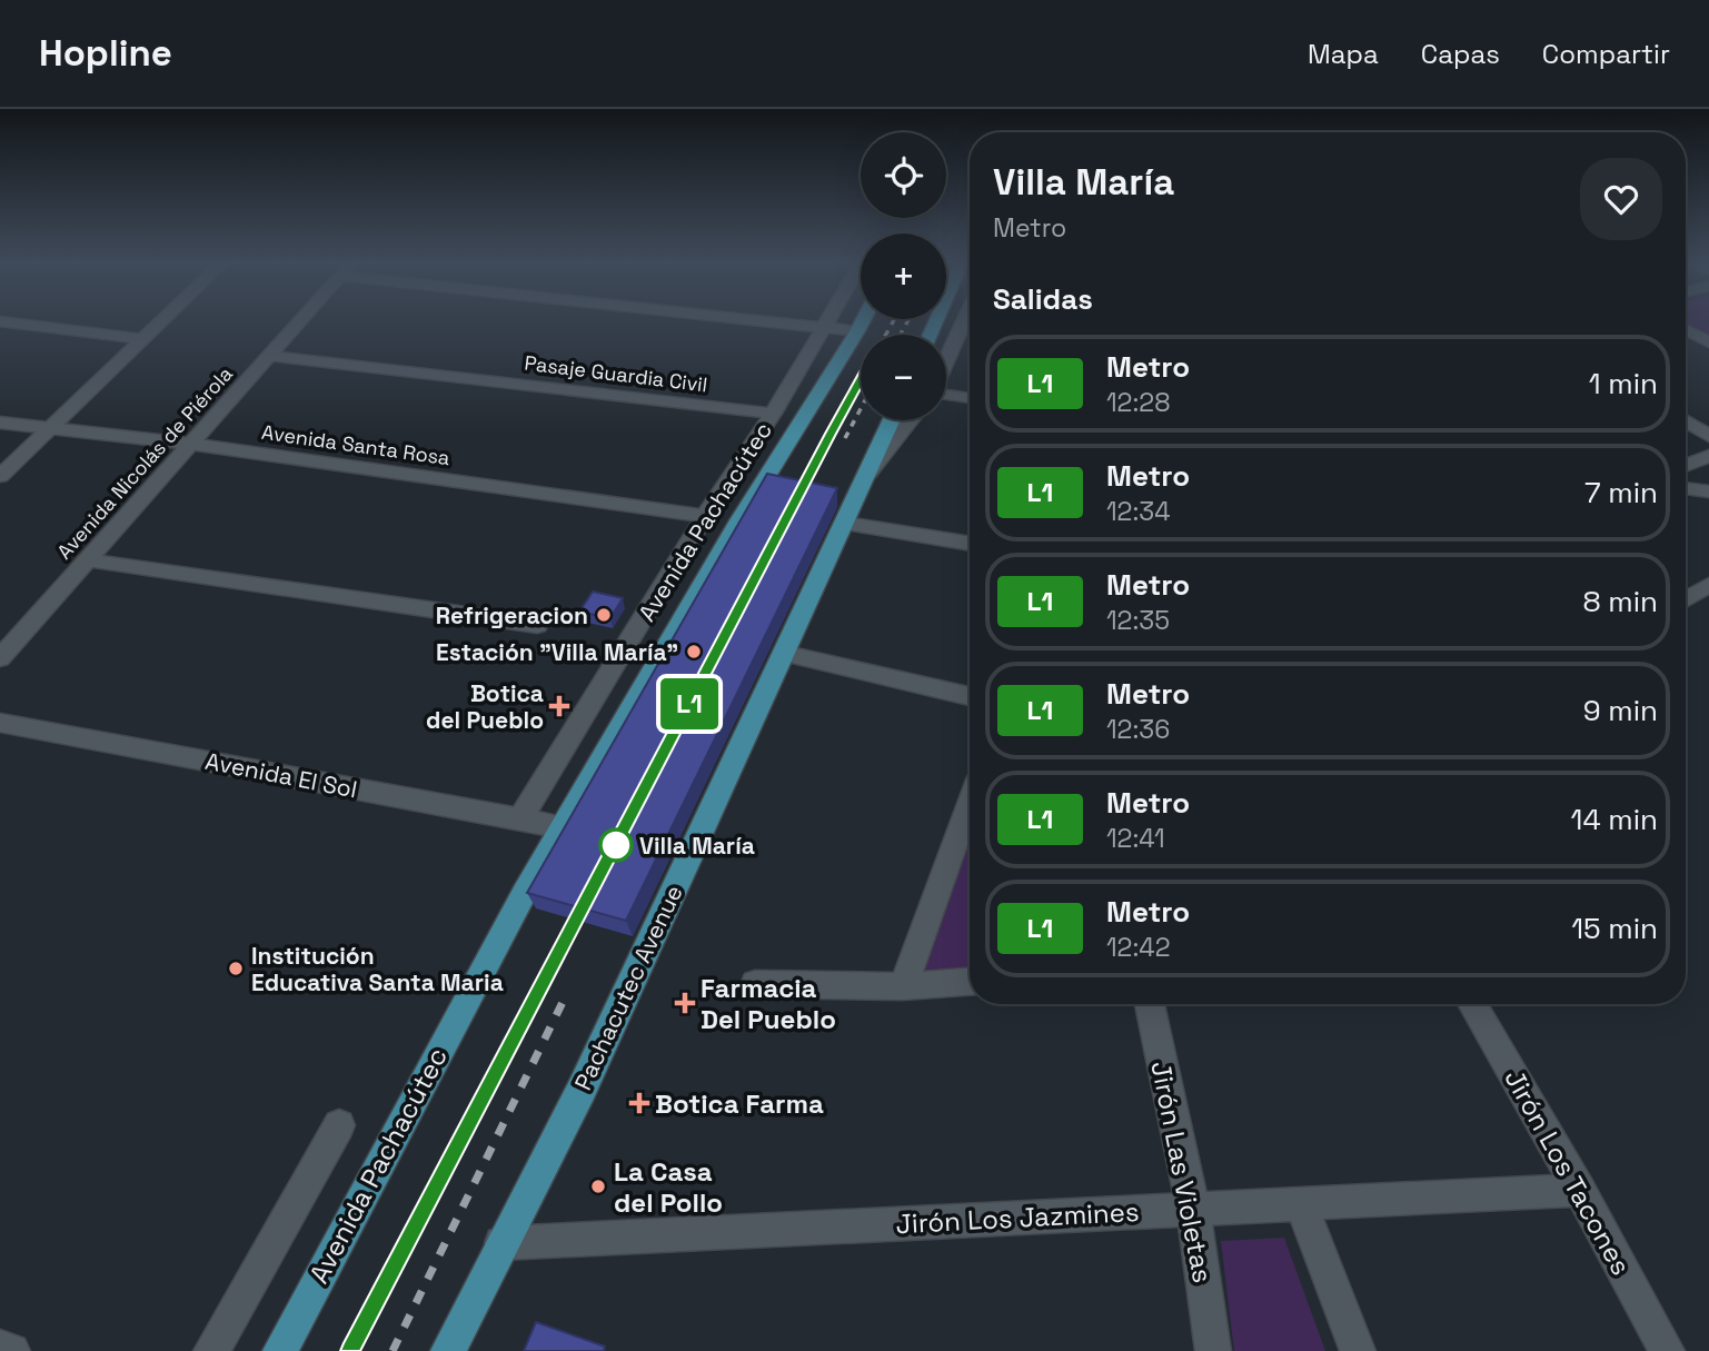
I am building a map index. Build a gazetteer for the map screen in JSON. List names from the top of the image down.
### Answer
{
  "streets": {
    "main road": ["Avenida Pachacútec", "Pachacutec Avenue"],
    "street": [
      "Pasaje Guardia Civil",
      "Avenida Santa Rosa",
      "Avenida Nicolás de Piérola",
      "Avenida El Sol",
      "Jirón Las Violetas",
      "Jirón Los Tacones",
      "Jirón Los Jazmines"
    ]
  },
  "crossings": [
    ["Pasaje Guardia Civil", "Avenida Nicolás de Piérola"],
    ["Pasaje Guardia Civil", "Avenida Pachacútec"],
    ["Avenida Santa Rosa", "Avenida Nicolás de Piérola"],
    ["Avenida Santa Rosa", "Avenida Pachacútec"],
    ["Avenida Pachacútec", "Avenida El Sol"],
    ["Pachacutec Avenue", "Jirón Los Jazmines"],
    ["Jirón Las Violetas", "Jirón Los Jazmines"],
    ["Jirón Los Tacones", "Jirón Los Jazmines"]
  ],
  "places": {
    "other": [
      "Refrigeracion",
      "Estación \"Villa María\"",
      "Villa María",
      "Institución Educativa Santa Maria",
      "La Casa del Pollo"
    ],
    "health": ["Botica del Pueblo", "Farmacia Del Pueblo", "Botica Farma"]
  },
  "lines": ["metro line L1"],
  "page": {
    "header": "Hopline",
    "nav": ["Mapa", "Capas", "Compartir"],
    "on_map": "L1",
    "map_buttons": ["+", "−"],
    "heading": [
      ["Villa María", "Metro"],
      "Salidas"
    ],
    "list": [
      {
        "mark": "L1",
        "name": "Metro",
        "note": "12:28",
        "value": "1 min"
      },
      {
        "mark": "L1",
        "name": "Metro",
        "note": "12:34",
        "value": "7 min"
      },
      {
        "mark": "L1",
        "name": "Metro",
        "note": "12:35",
        "value": "8 min"
      },
      {
        "mark": "L1",
        "name": "Metro",
        "note": "12:36",
        "value": "9 min"
      },
      {
        "mark": "L1",
        "name": "Metro",
        "note": "12:41",
        "value": "14 min"
      },
      {
        "mark": "L1",
        "name": "Metro",
        "note": "12:42",
        "value": "15 min"
      }
    ]
  }
}
